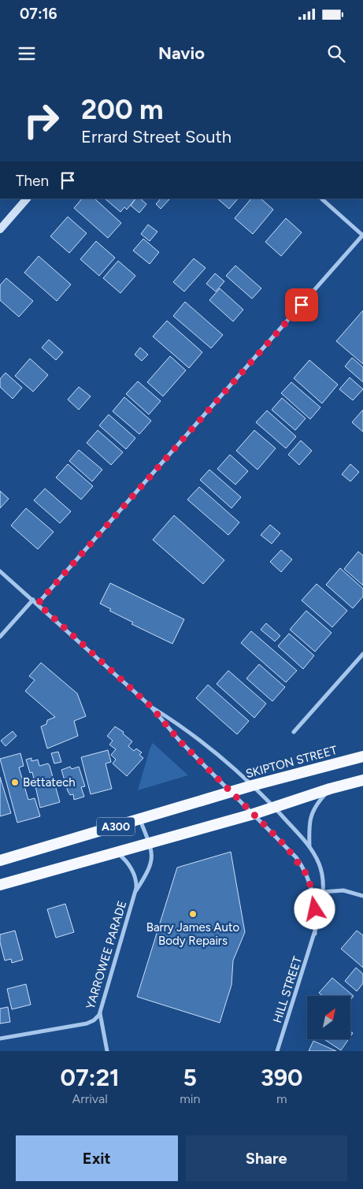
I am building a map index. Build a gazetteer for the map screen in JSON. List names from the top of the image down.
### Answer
{
  "streets": {
    "highway": ["SKIPTON STREET", "A300"],
    "street": ["YARROWEE PARADE", "HILL STREET"]
  },
  "crossings": [
    ["SKIPTON STREET", "YARROWEE PARADE"],
    ["A300", "YARROWEE PARADE"]
  ],
  "places": ["Bettatech", "Barry James Auto Body Repairs"],
  "north": "top right",
  "page": {
    "status": "07:16",
    "header": "Navio",
    "turn": ["200 m", "Errard Street South"],
    "then": "Then",
    "eta": [
      "07:21",
      "Arrival",
      "5",
      "min",
      "390",
      "m"
    ],
    "buttons": ["Exit", "Share"]
  }
}
